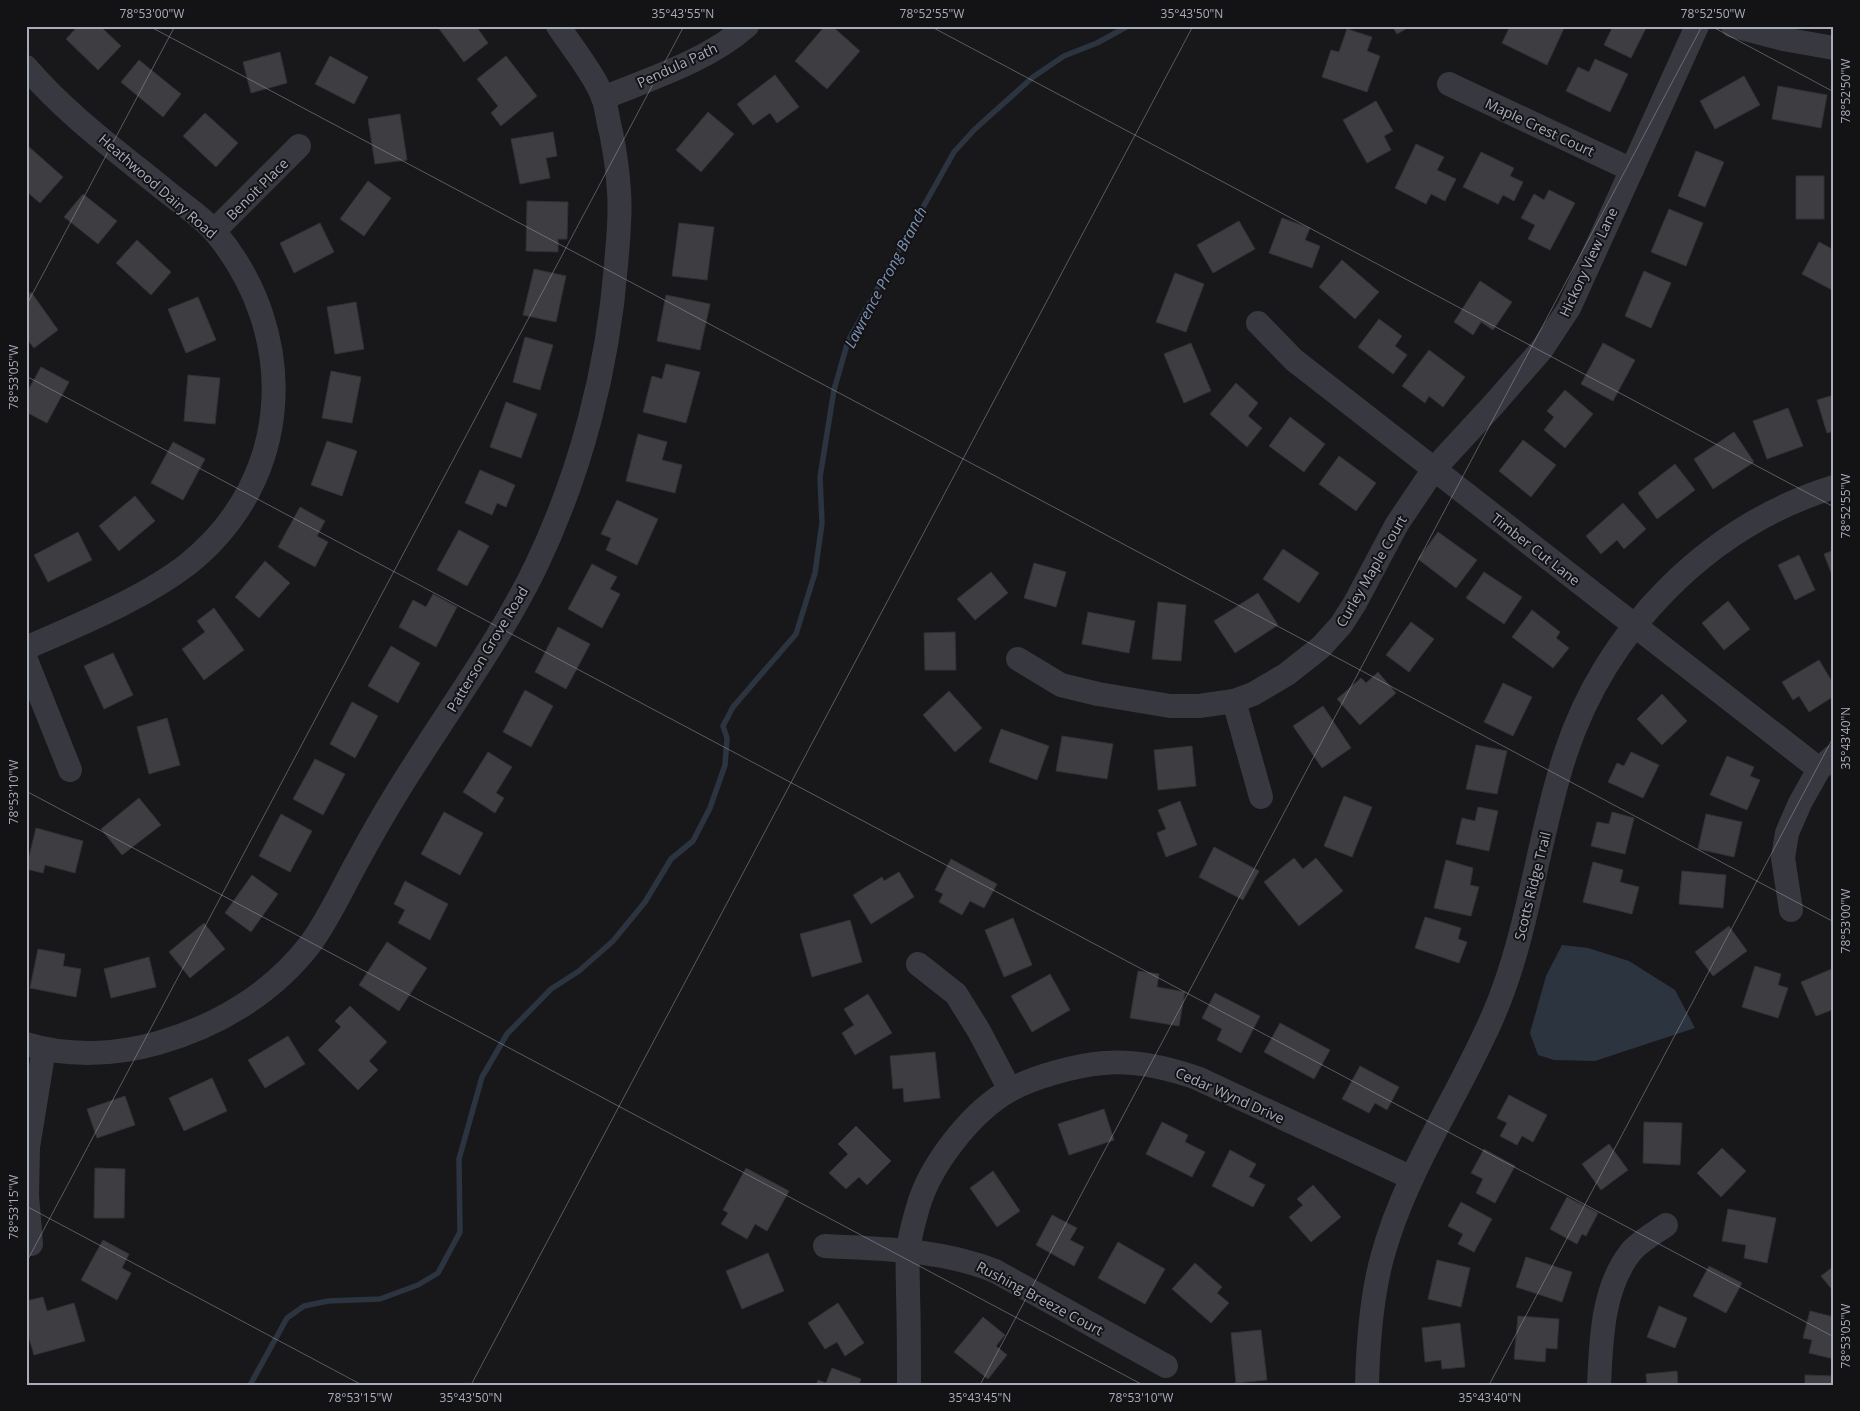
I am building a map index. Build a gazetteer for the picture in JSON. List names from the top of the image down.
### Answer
{
  "streets": {
    "street": [
      "Pendula Path",
      "Maple Crest Court",
      "Heathwood Dairy Road",
      "Benoit Place",
      "Hickory View Lane",
      "Timber Cut Lane",
      "Curley Maple Court",
      "Patterson Grove Road",
      "Scotts Ridge Trail",
      "Cedar Wynd Drive",
      "Rushing Breeze Court"
    ]
  },
  "crossings": [
    ["Pendula Path", "Patterson Grove Road"],
    ["Maple Crest Court", "Hickory View Lane"],
    ["Heathwood Dairy Road", "Benoit Place"],
    ["Hickory View Lane", "Timber Cut Lane"],
    ["Hickory View Lane", "Curley Maple Court"],
    ["Timber Cut Lane", "Curley Maple Court"],
    ["Timber Cut Lane", "Scotts Ridge Trail"],
    ["Scotts Ridge Trail", "Cedar Wynd Drive"],
    ["Cedar Wynd Drive", "Rushing Breeze Court"]
  ],
  "water": ["Lawrence Prong Branch"],
  "coordinates": [
    "78°53'00\"W",
    "35°43'55\"N",
    "78°52'55\"W",
    "35°43'50\"N",
    "78°52'50\"W",
    "78°53'05\"W",
    "35°43'40\"N",
    "78°53'10\"W",
    "78°53'15\"W",
    "35°43'45\"N"
  ]
}
